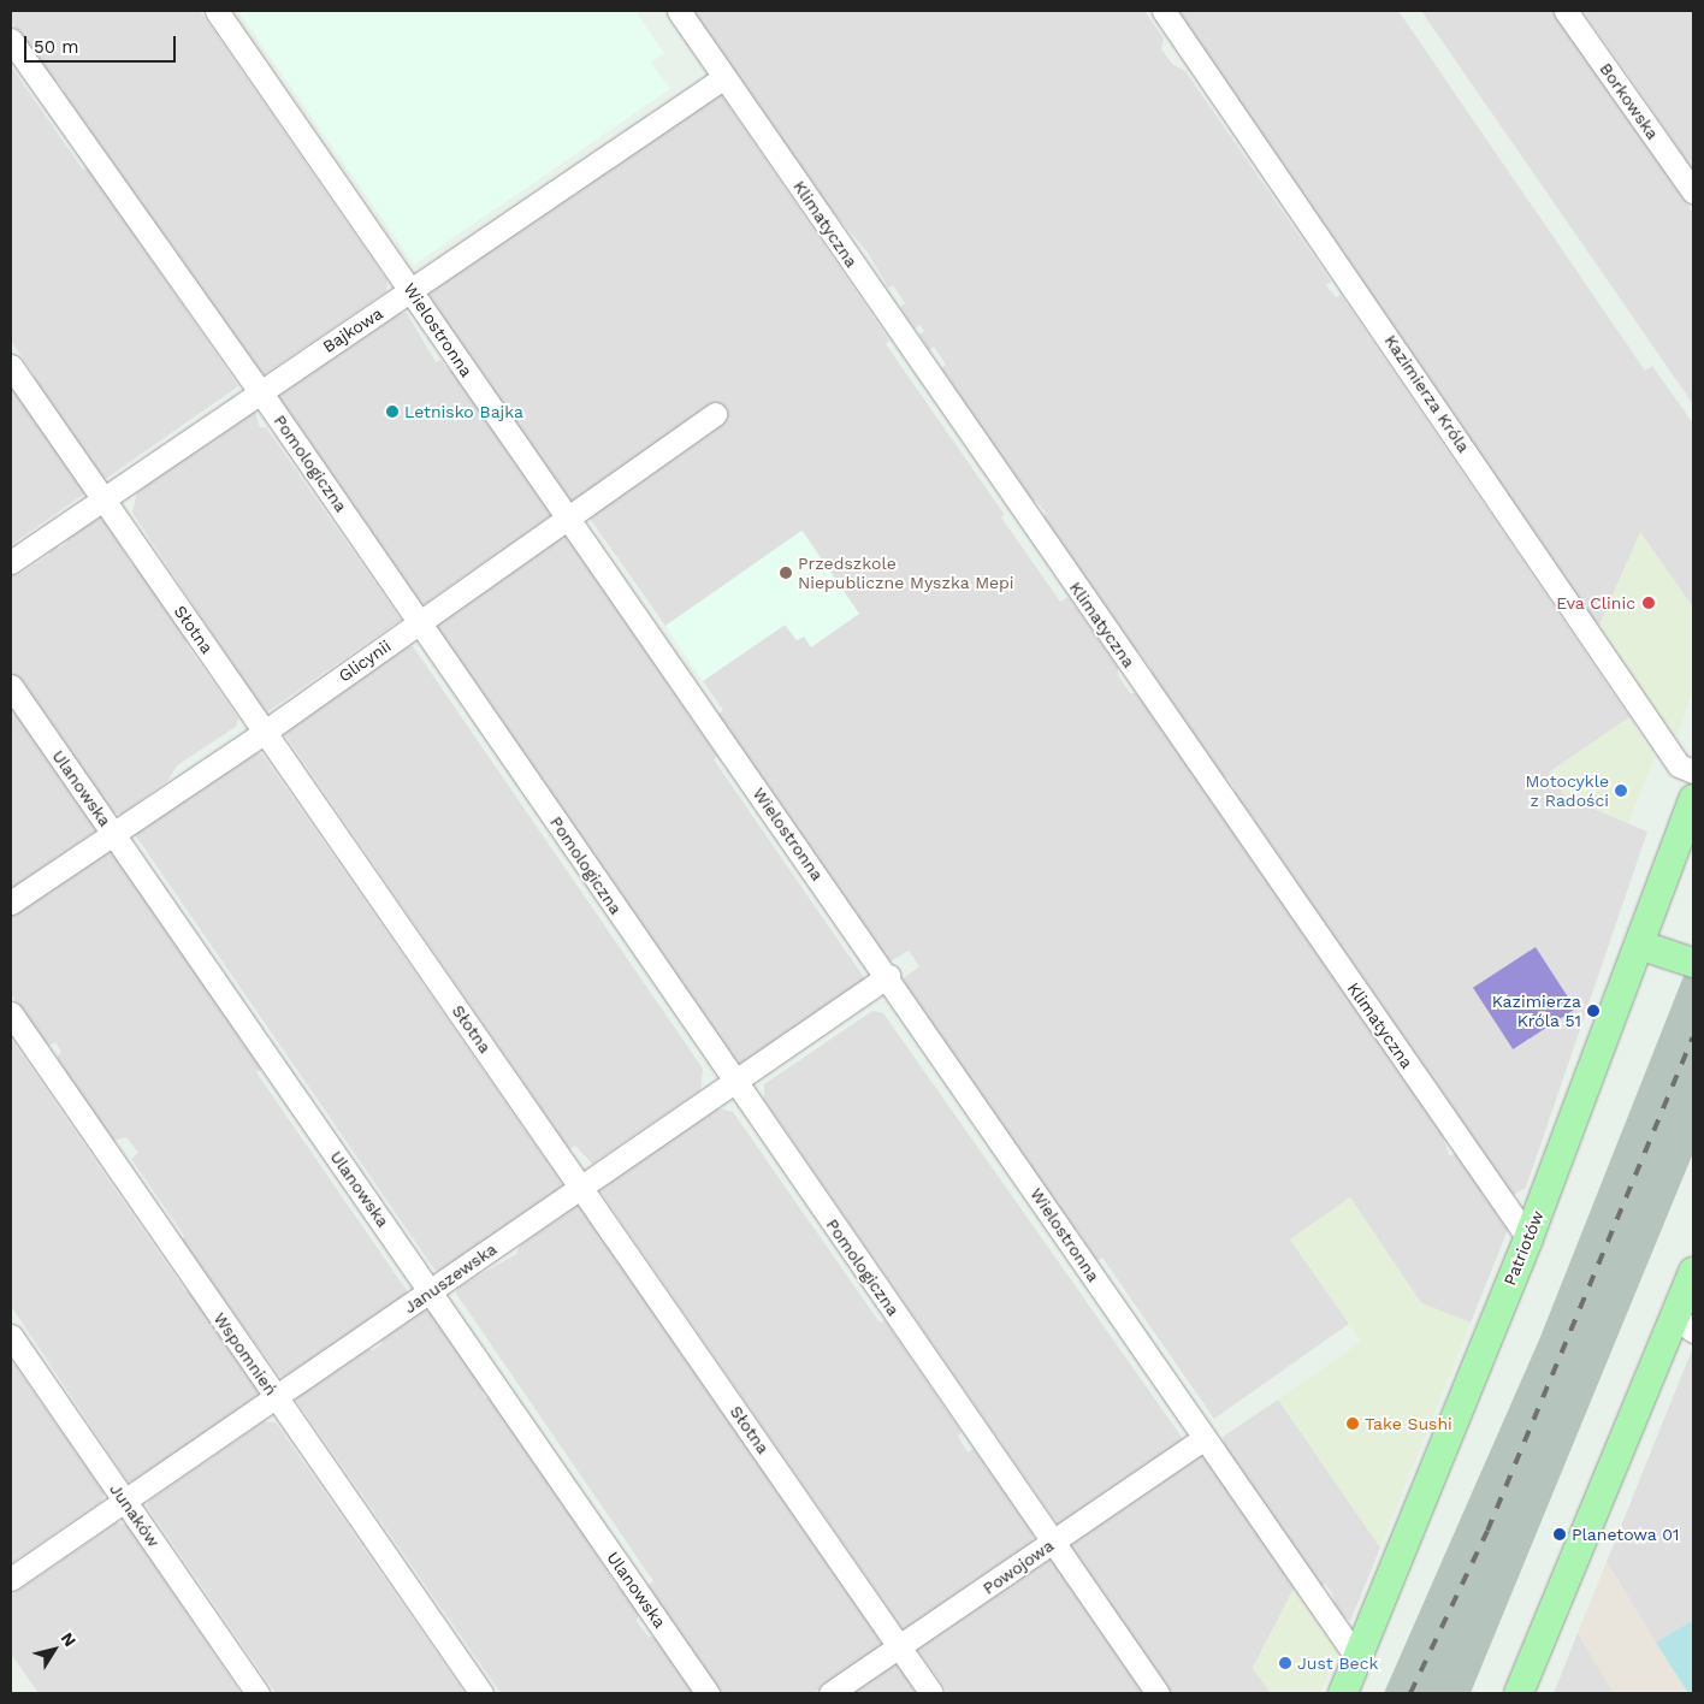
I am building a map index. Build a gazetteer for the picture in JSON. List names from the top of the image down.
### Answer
{
  "streets": {
    "main road": ["Patriotów"],
    "street": [
      "Borkowska",
      "Klimatyczna",
      "Bajkowa",
      "Wielostronna",
      "Kazimierza Króla",
      "Pomologiczna",
      "Słotna",
      "Glicynii",
      "Ulanowska",
      "Januszewska",
      "Wspomnień",
      "Junaków",
      "Powojowa"
    ]
  },
  "crossings": [
    ["Klimatyczna", "Bajkowa"],
    ["Klimatyczna", "Patriotów"],
    ["Bajkowa", "Wielostronna"],
    ["Bajkowa", "Pomologiczna"],
    ["Bajkowa", "Słotna"],
    ["Wielostronna", "Glicynii"],
    ["Wielostronna", "Patriotów"],
    ["Wielostronna", "Januszewska"],
    ["Wielostronna", "Powojowa"],
    ["Pomologiczna", "Glicynii"],
    ["Pomologiczna", "Januszewska"],
    ["Pomologiczna", "Powojowa"],
    ["Słotna", "Glicynii"],
    ["Słotna", "Januszewska"],
    ["Słotna", "Powojowa"],
    ["Glicynii", "Ulanowska"],
    ["Ulanowska", "Januszewska"],
    ["Januszewska", "Wspomnień"],
    ["Januszewska", "Junaków"]
  ],
  "places": [
    "Letnisko Bajka",
    "Przedszkole Niepubliczne Myszka Mepi",
    "Eva Clinic",
    "Motocykle z Radości",
    "Kazimierza Króla 51",
    "Take Sushi",
    "Planetowa 01",
    "Just Beck"
  ],
  "scale_bar": "50 m",
  "north": "top right"
}
